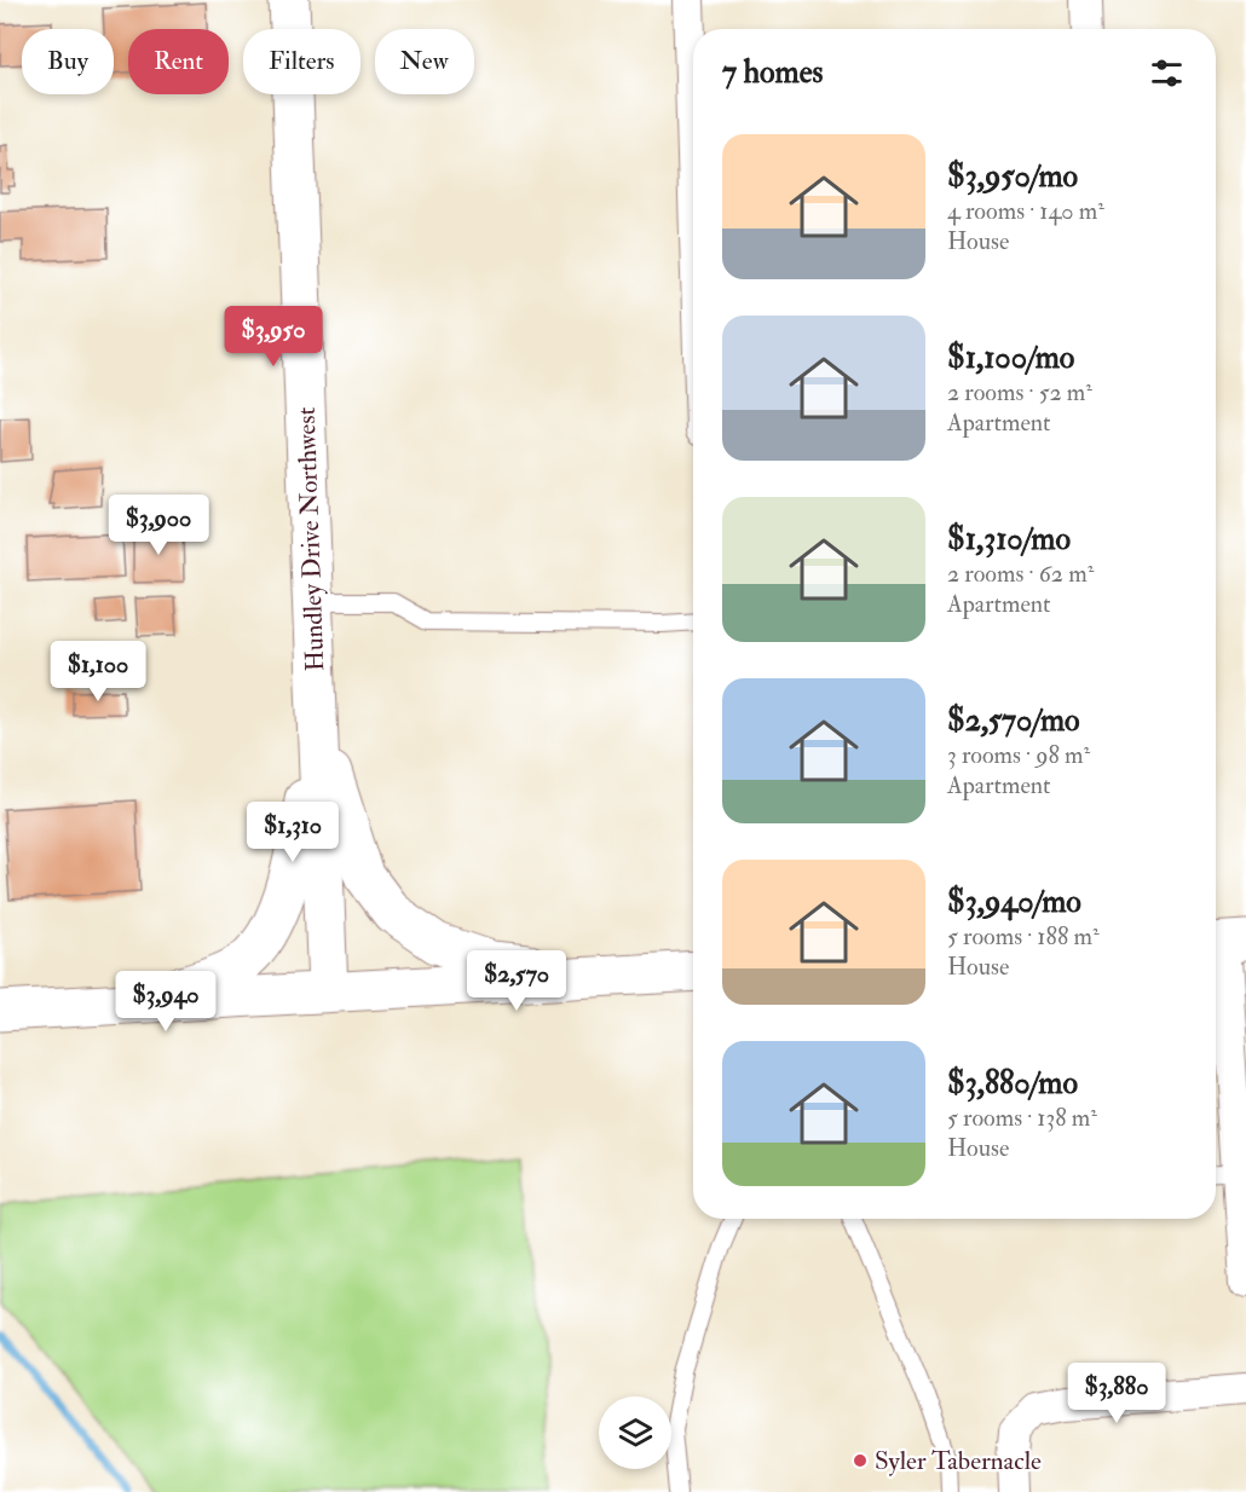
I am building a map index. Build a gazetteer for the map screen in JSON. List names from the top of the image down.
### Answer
{
  "streets": {
    "street": ["Hundley Drive Northwest"]
  },
  "places": ["Syler Tabernacle"],
  "page": {
    "chip": [
      "Buy",
      "Rent",
      "Filters",
      "New"
    ],
    "heading": "7 homes",
    "list": [
      {
        "name": "$3,950/mo",
        "note": "4 rooms · 140 m² · House"
      },
      {
        "name": "$1,100/mo",
        "note": "2 rooms · 52 m² · Apartment"
      },
      {
        "name": "$1,310/mo",
        "note": "2 rooms · 62 m² · Apartment"
      },
      {
        "name": "$2,570/mo",
        "note": "3 rooms · 98 m² · Apartment"
      },
      {
        "name": "$3,940/mo",
        "note": "5 rooms · 188 m² · House"
      },
      {
        "name": "$3,880/mo",
        "note": "5 rooms · 138 m² · House"
      }
    ],
    "price": [
      "$3,950",
      "$3,900",
      "$1,100",
      "$1,310",
      "$2,570",
      "$3,940",
      "$3,880"
    ]
  }
}
